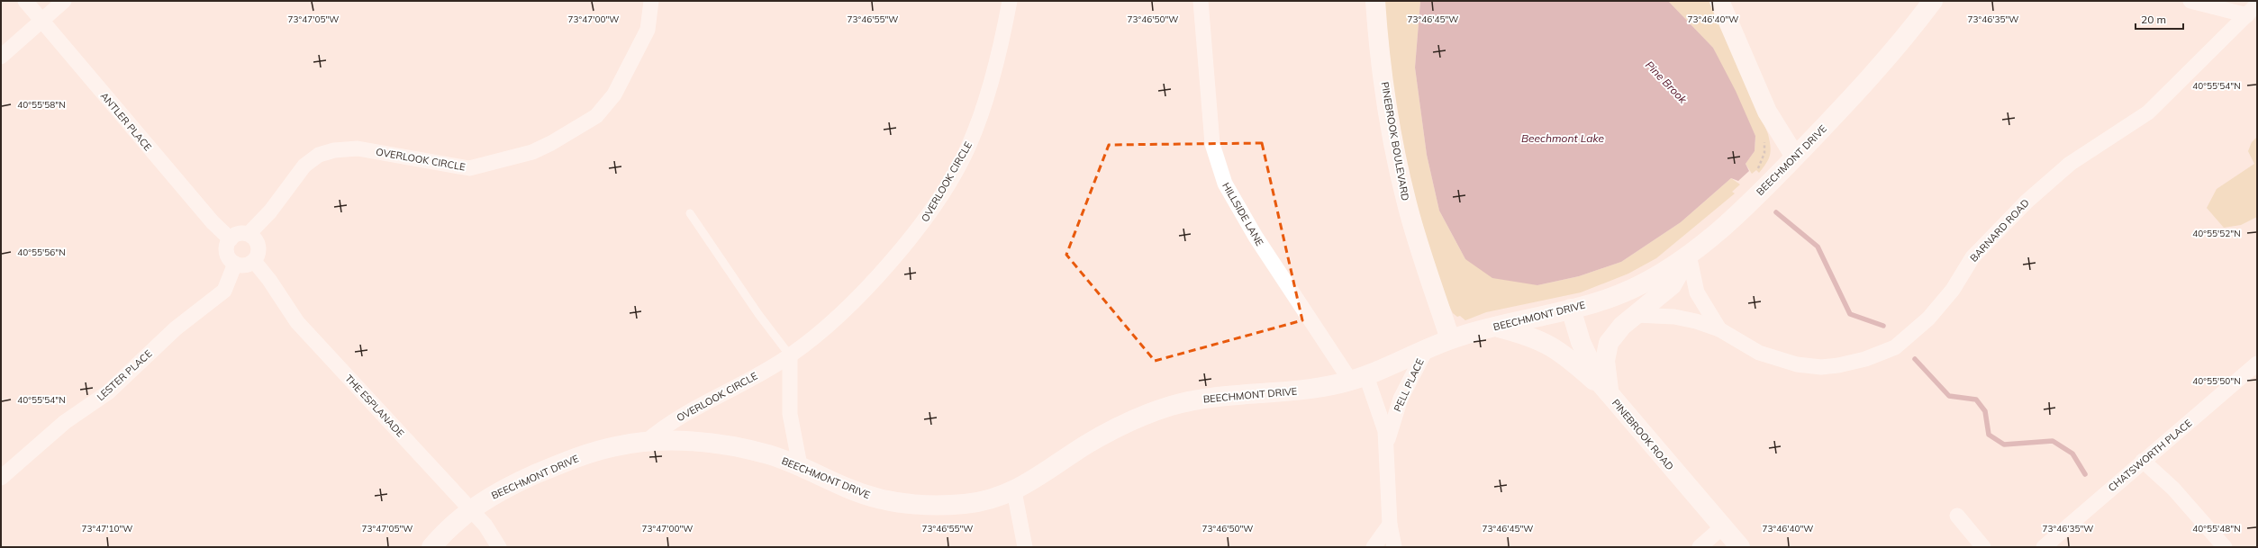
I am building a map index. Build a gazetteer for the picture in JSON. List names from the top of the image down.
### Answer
{
  "streets": {
    "street": [
      "ANTLER PLACE",
      "PINEBROOK BOULEVARD",
      "OVERLOOK CIRCLE",
      "BEECHMONT DRIVE",
      "HILLSIDE LANE",
      "BARNARD ROAD",
      "LESTER PLACE",
      "PELL PLACE",
      "THE ESPLANADE",
      "PINEBROOK ROAD",
      "CHATSWORTH PLACE"
    ]
  },
  "crossings": [
    ["ANTLER PLACE", "OVERLOOK CIRCLE"],
    ["ANTLER PLACE", "LESTER PLACE"],
    ["ANTLER PLACE", "THE ESPLANADE"],
    ["PINEBROOK BOULEVARD", "BEECHMONT DRIVE"],
    ["OVERLOOK CIRCLE", "BEECHMONT DRIVE"],
    ["OVERLOOK CIRCLE", "LESTER PLACE"],
    ["OVERLOOK CIRCLE", "THE ESPLANADE"],
    ["BEECHMONT DRIVE", "HILLSIDE LANE"],
    ["BEECHMONT DRIVE", "BARNARD ROAD"],
    ["BEECHMONT DRIVE", "PELL PLACE"],
    ["BEECHMONT DRIVE", "THE ESPLANADE"],
    ["BEECHMONT DRIVE", "PINEBROOK ROAD"],
    ["HILLSIDE LANE", "PELL PLACE"],
    ["LESTER PLACE", "THE ESPLANADE"]
  ],
  "water": ["Pine Brook", "Beechmont Lake"],
  "scale_bar": "20 m",
  "coordinates": [
    "73°47'05\"W",
    "73°47'00\"W",
    "73°46'55\"W",
    "73°46'50\"W",
    "73°46'45\"W",
    "73°46'40\"W",
    "73°46'35\"W",
    "40°55'54\"N",
    "40°55'58\"N",
    "40°55'52\"N",
    "40°55'56\"N",
    "40°55'50\"N",
    "73°47'10\"W",
    "40°55'48\"N"
  ]
}
